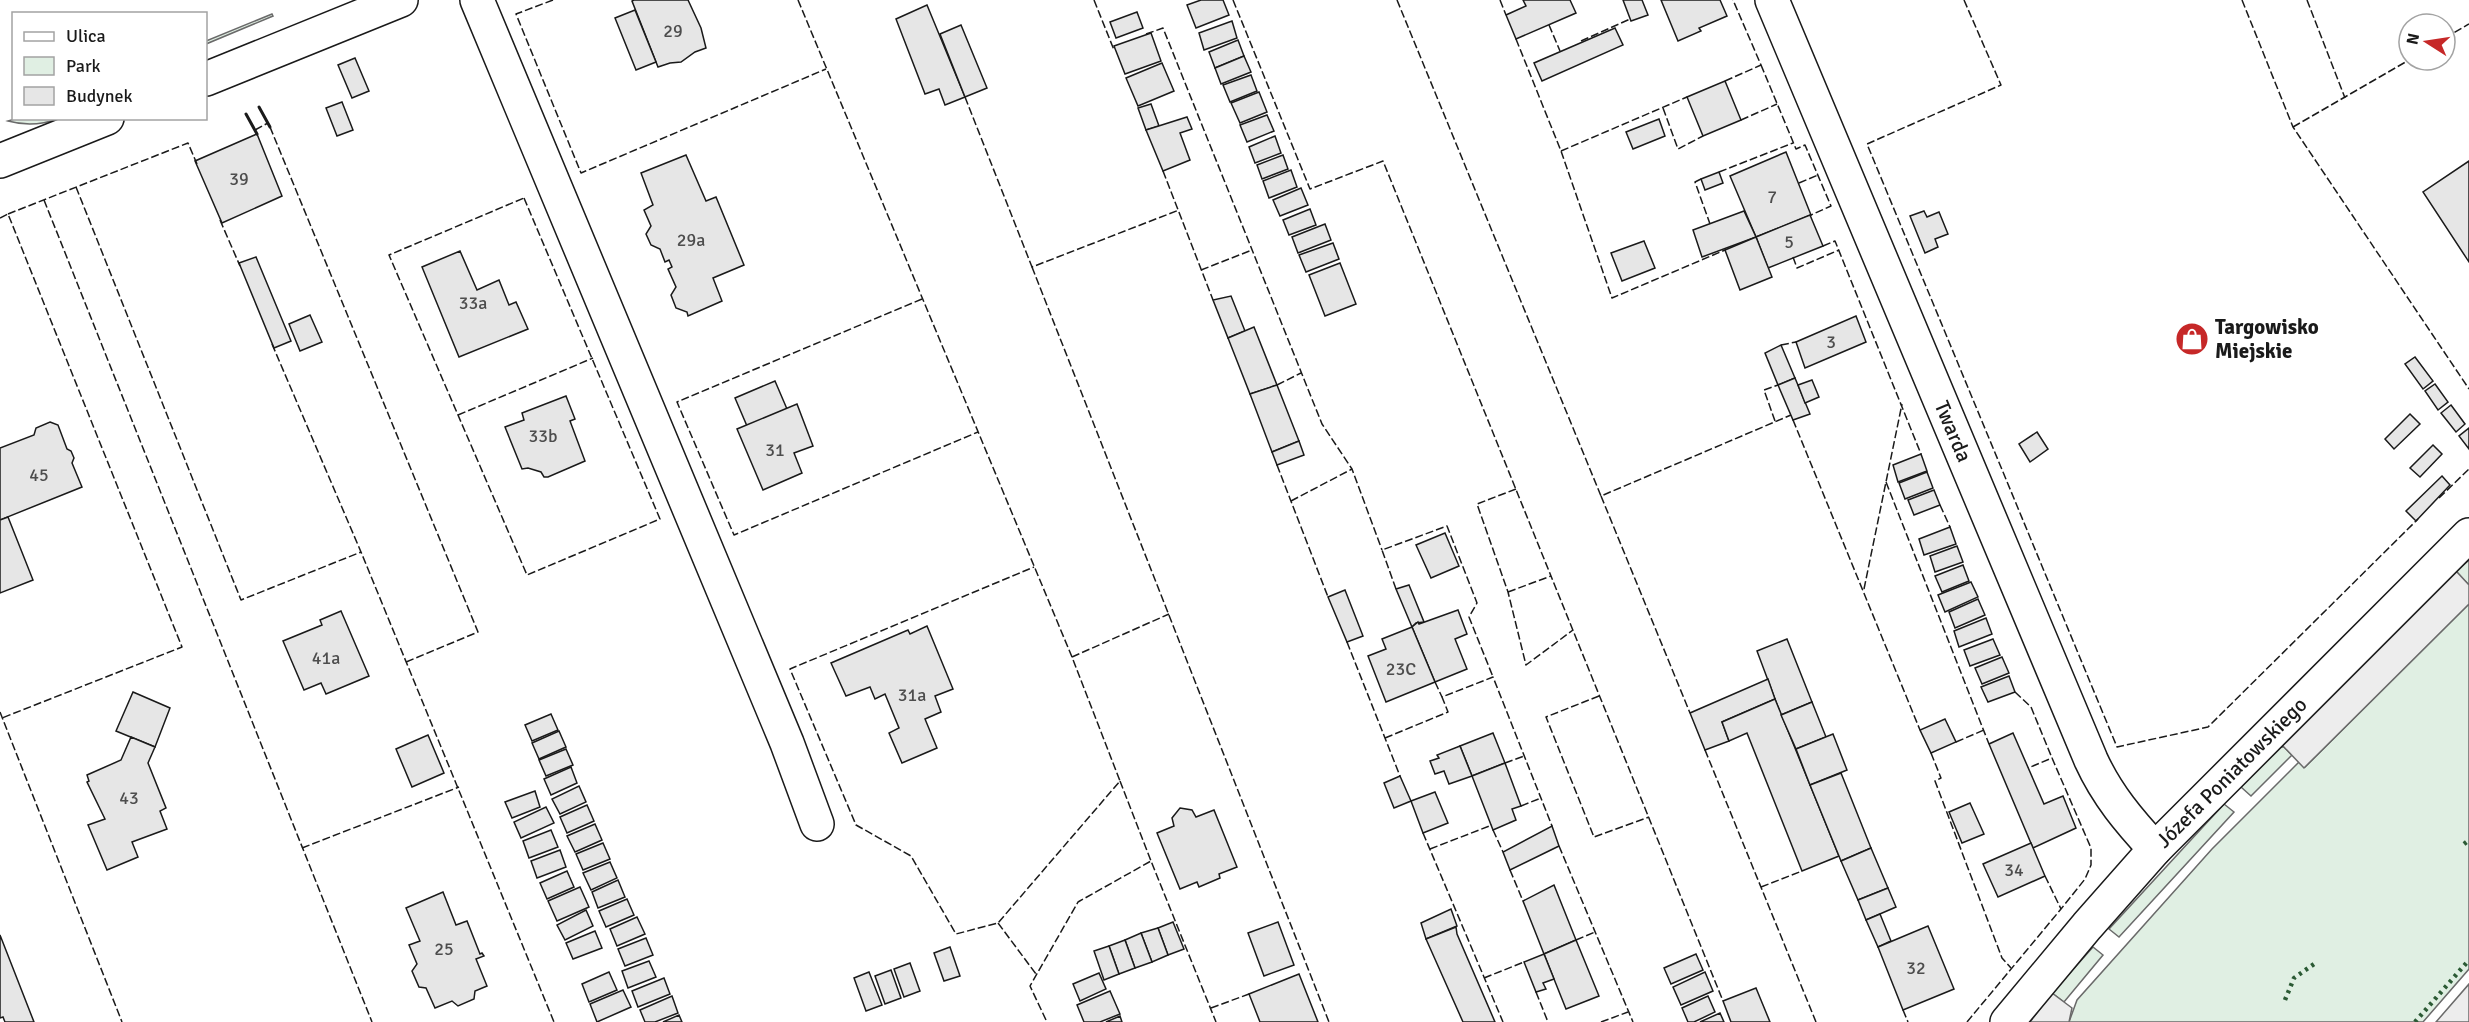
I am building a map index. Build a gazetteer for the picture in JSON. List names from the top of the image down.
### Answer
{
  "streets": {
    "street": ["Twarda", "Józefa Poniatowskiego"]
  },
  "crossings": [
    ["Twarda", "Józefa Poniatowskiego"]
  ],
  "places": {
    "shop": ["Targowisko Miejskie"]
  },
  "house_numbers": [
    "29",
    "39",
    "7",
    "29a",
    "5",
    "33a",
    "3",
    "33b",
    "31",
    "45",
    "41a",
    "23C",
    "31a",
    "43",
    "34",
    "25",
    "32"
  ],
  "legend": ["Ulica", "Park", "Budynek"],
  "north": "left"
}
